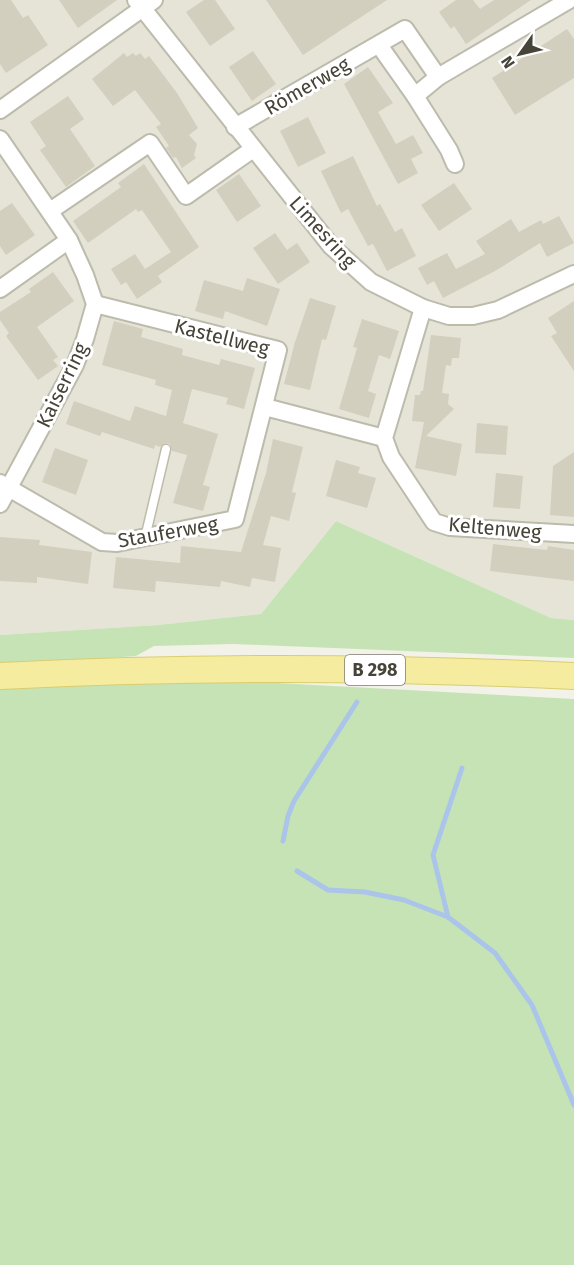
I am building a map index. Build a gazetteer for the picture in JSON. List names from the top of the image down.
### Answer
{
  "streets": {
    "main road": ["B 298"],
    "street": [
      "Römerweg",
      "Limesring",
      "Kastellweg",
      "Kaiserring",
      "Keltenweg",
      "Stauferweg"
    ]
  },
  "crossings": [
    ["Römerweg", "Limesring"],
    ["Kastellweg", "Kaiserring"],
    ["Kastellweg", "Stauferweg"],
    ["Kaiserring", "Stauferweg"]
  ],
  "north": "bottom left"
}
